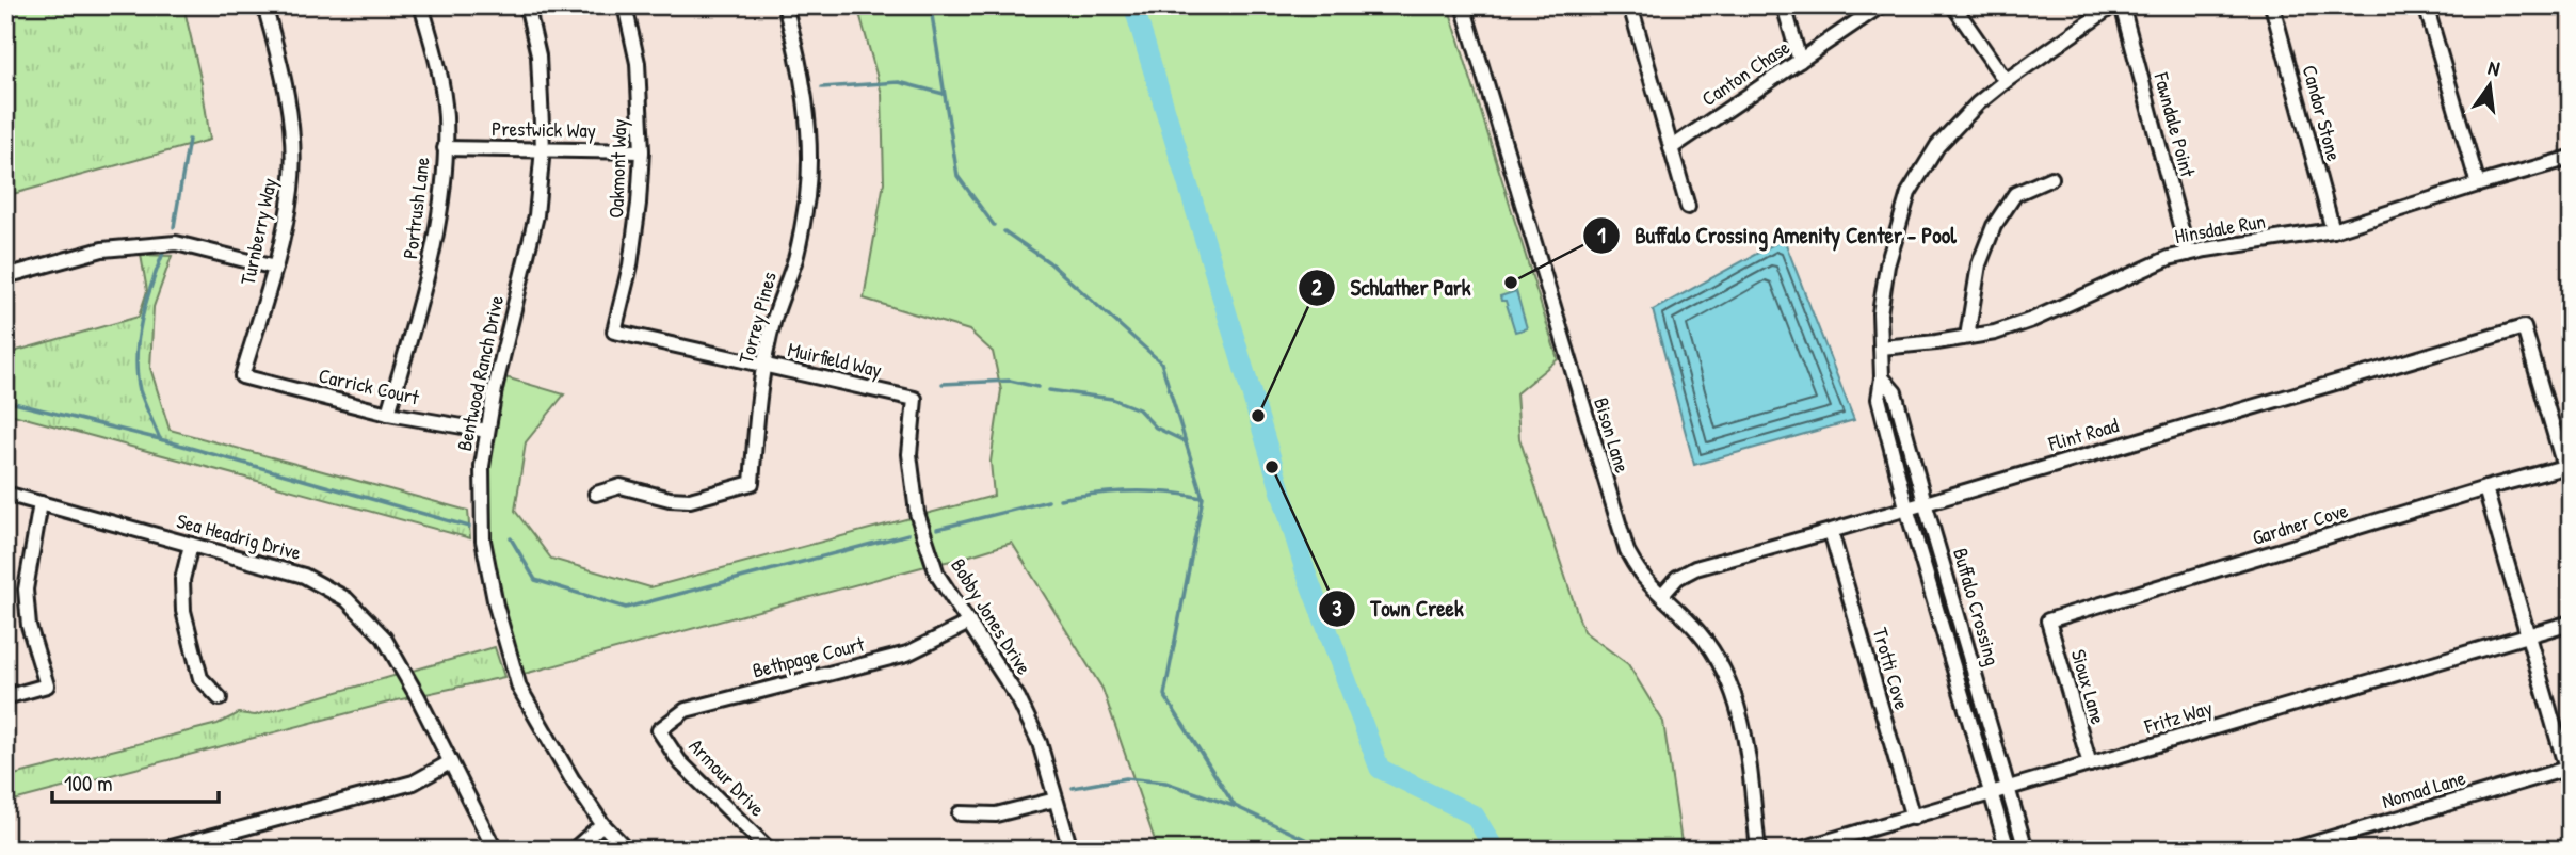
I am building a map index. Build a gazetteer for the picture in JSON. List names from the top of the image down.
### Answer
{
  "streets": {
    "street": [
      "Canton Chase",
      "Candor Stone",
      "Fawndale Point",
      "Prestwick Way",
      "Oakmont Way",
      "Portrush Lane",
      "Hinsdale Run",
      "Turnberry Way",
      "Torrey Pines",
      "Muirfield Way",
      "Bentwood Ranch Drive",
      "Carrick Court",
      "Flint Road",
      "Bison Lane",
      "Gardner Cove",
      "Sea Headrig Drive",
      "Buffalo Crossing",
      "Bobby Jones Drive",
      "Bethpage Court",
      "Trotti Cove",
      "Sioux Lane",
      "Fritz Way",
      "Armour Drive",
      "Nomad Lane"
    ]
  },
  "crossings": [
    ["Candor Stone", "Hinsdale Run"],
    ["Fawndale Point", "Hinsdale Run"],
    ["Prestwick Way", "Oakmont Way"],
    ["Prestwick Way", "Portrush Lane"],
    ["Prestwick Way", "Bentwood Ranch Drive"],
    ["Oakmont Way", "Muirfield Way"],
    ["Portrush Lane", "Carrick Court"],
    ["Hinsdale Run", "Buffalo Crossing"],
    ["Turnberry Way", "Carrick Court"],
    ["Torrey Pines", "Muirfield Way"],
    ["Muirfield Way", "Bobby Jones Drive"],
    ["Bentwood Ranch Drive", "Carrick Court"],
    ["Flint Road", "Bison Lane"],
    ["Flint Road", "Gardner Cove"],
    ["Flint Road", "Buffalo Crossing"],
    ["Flint Road", "Trotti Cove"],
    ["Gardner Cove", "Sioux Lane"],
    ["Buffalo Crossing", "Fritz Way"],
    ["Bobby Jones Drive", "Bethpage Court"],
    ["Bethpage Court", "Armour Drive"],
    ["Trotti Cove", "Fritz Way"],
    ["Sioux Lane", "Fritz Way"],
    ["Fritz Way", "Nomad Lane"]
  ],
  "places": ["Buffalo Crossing Amenity Center - Pool", "Schlather Park", "Town Creek"],
  "scale_bar": "100 m",
  "north": "top"
}
